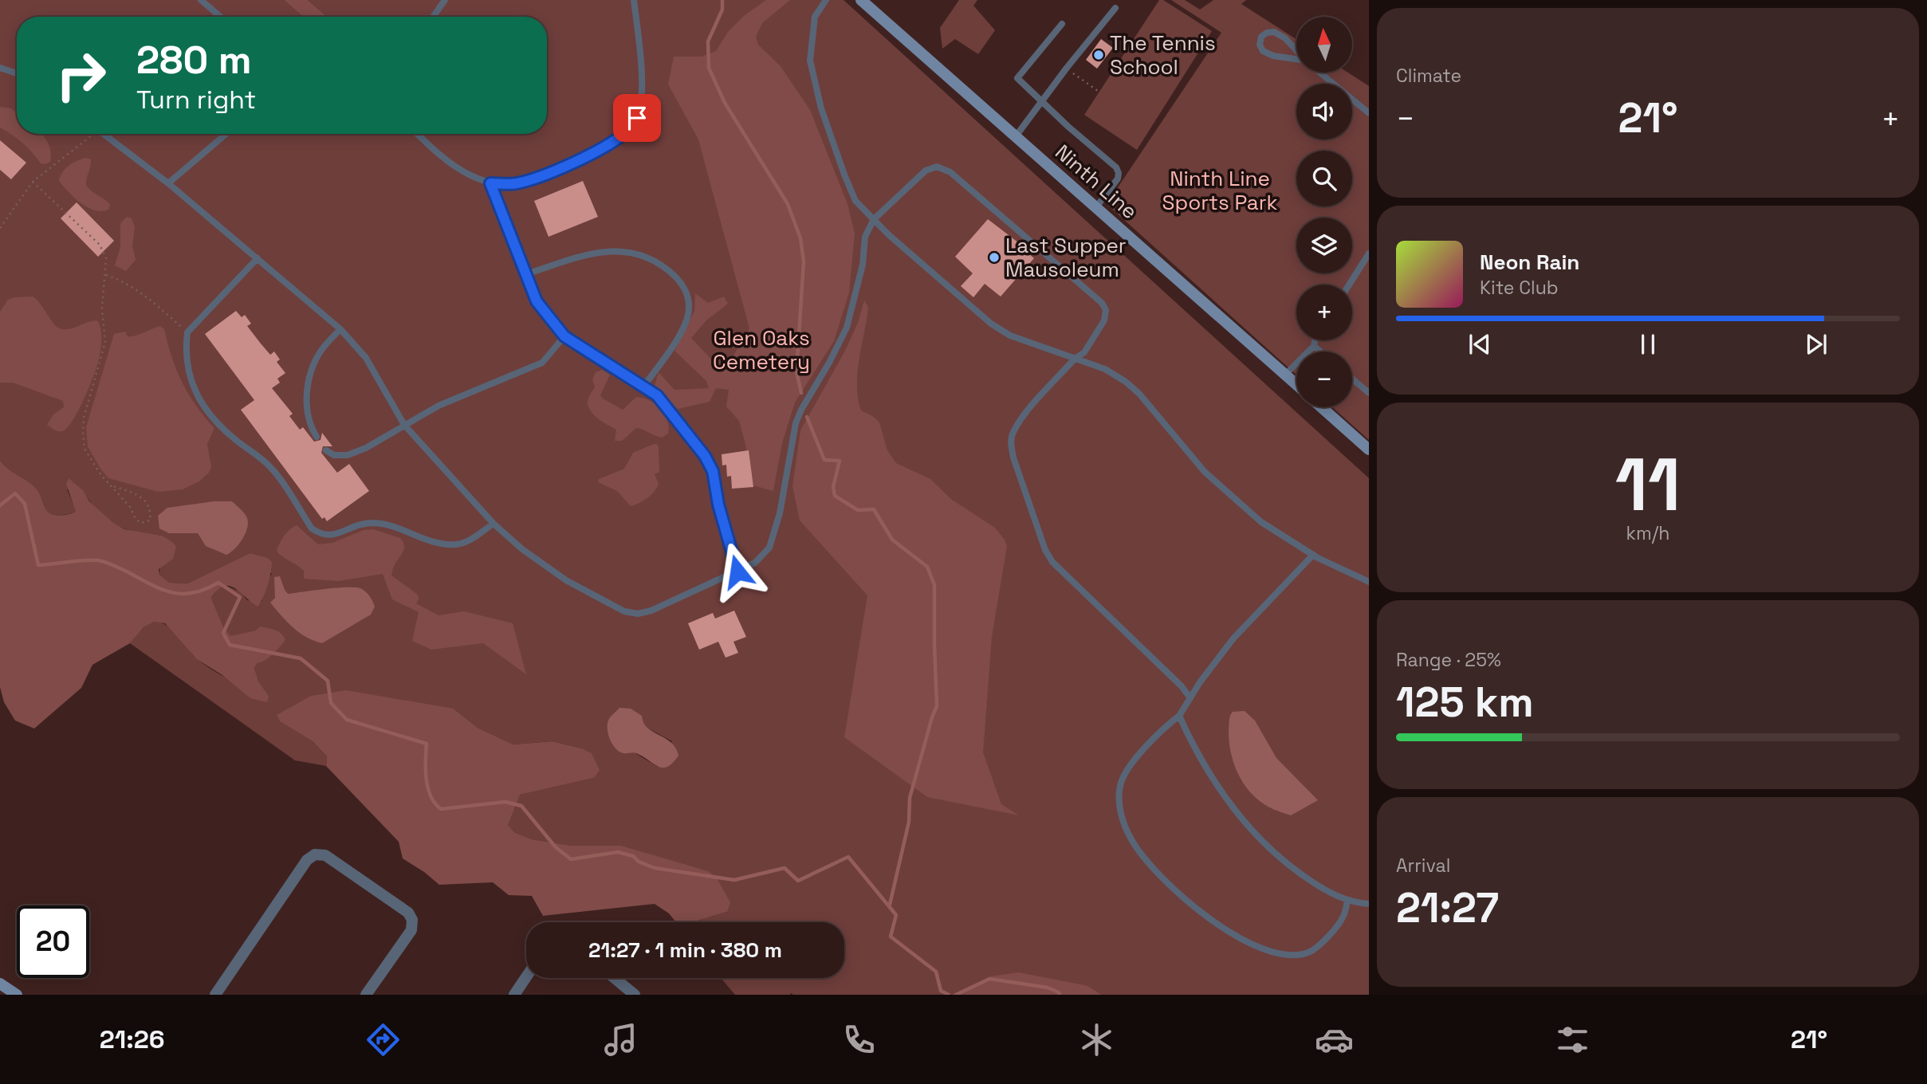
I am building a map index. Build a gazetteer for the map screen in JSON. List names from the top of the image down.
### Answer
{
  "streets": {
    "main road": ["Ninth Line"]
  },
  "parks": ["Ninth Line Sports Park", "Glen Oaks Cemetery"],
  "places": ["The Tennis School", "Last Supper Mausoleum"],
  "north": "top",
  "page": {
    "tile": [
      "Climate",
      ["11", "km/h"],
      ["Range · 25%", "125 km"],
      ["Arrival", "21:27"]
    ],
    "map_buttons": ["+", "−"],
    "turn": ["280 m", "Turn right"],
    "heat": ["−", "21°", "+"],
    "song": ["Neon Rain", "Kite Club"],
    "limit": "20",
    "trip": "21:27 · 1 min · 380 m",
    "tabs": ["21:26", "21°"]
  }
}
